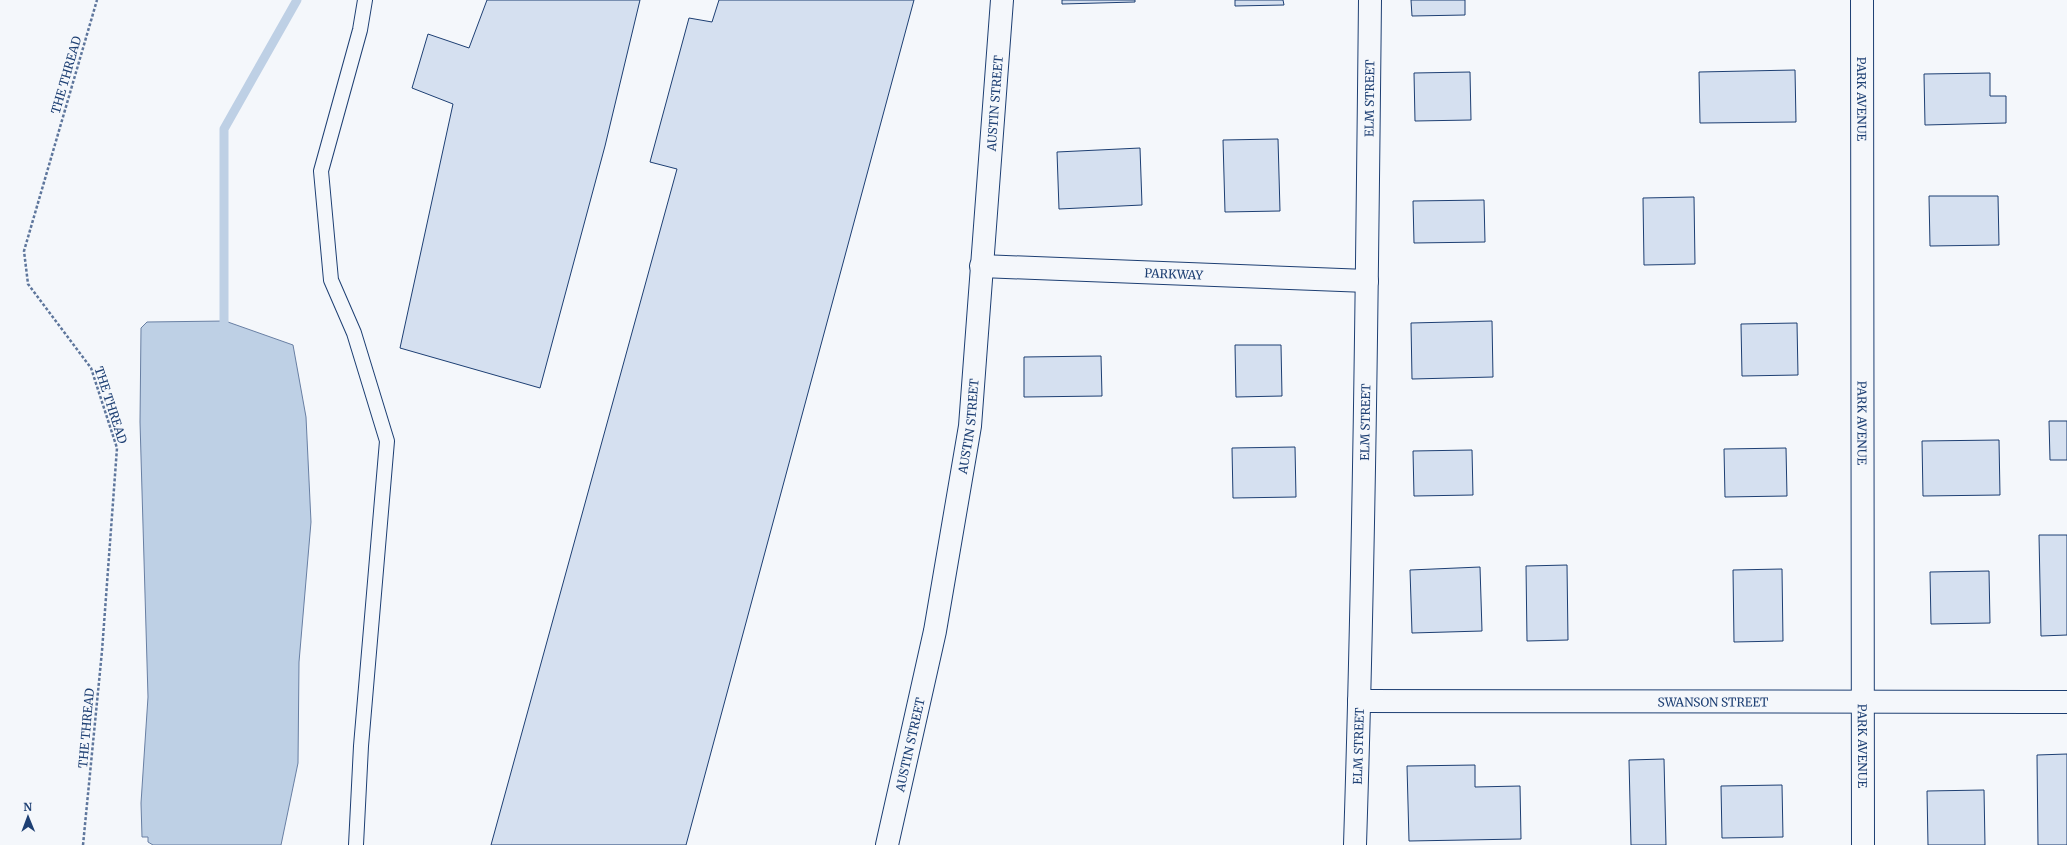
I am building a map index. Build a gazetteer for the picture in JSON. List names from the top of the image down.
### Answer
{
  "streets": {
    "street": [
      "ELM STREET",
      "PARK AVENUE",
      "AUSTIN STREET",
      "PARKWAY",
      "SWANSON STREET"
    ],
    "path": ["THE THREAD"]
  },
  "crossings": [
    ["ELM STREET", "PARKWAY"],
    ["ELM STREET", "SWANSON STREET"],
    ["PARK AVENUE", "SWANSON STREET"],
    ["AUSTIN STREET", "PARKWAY"]
  ],
  "north": "top"
}
